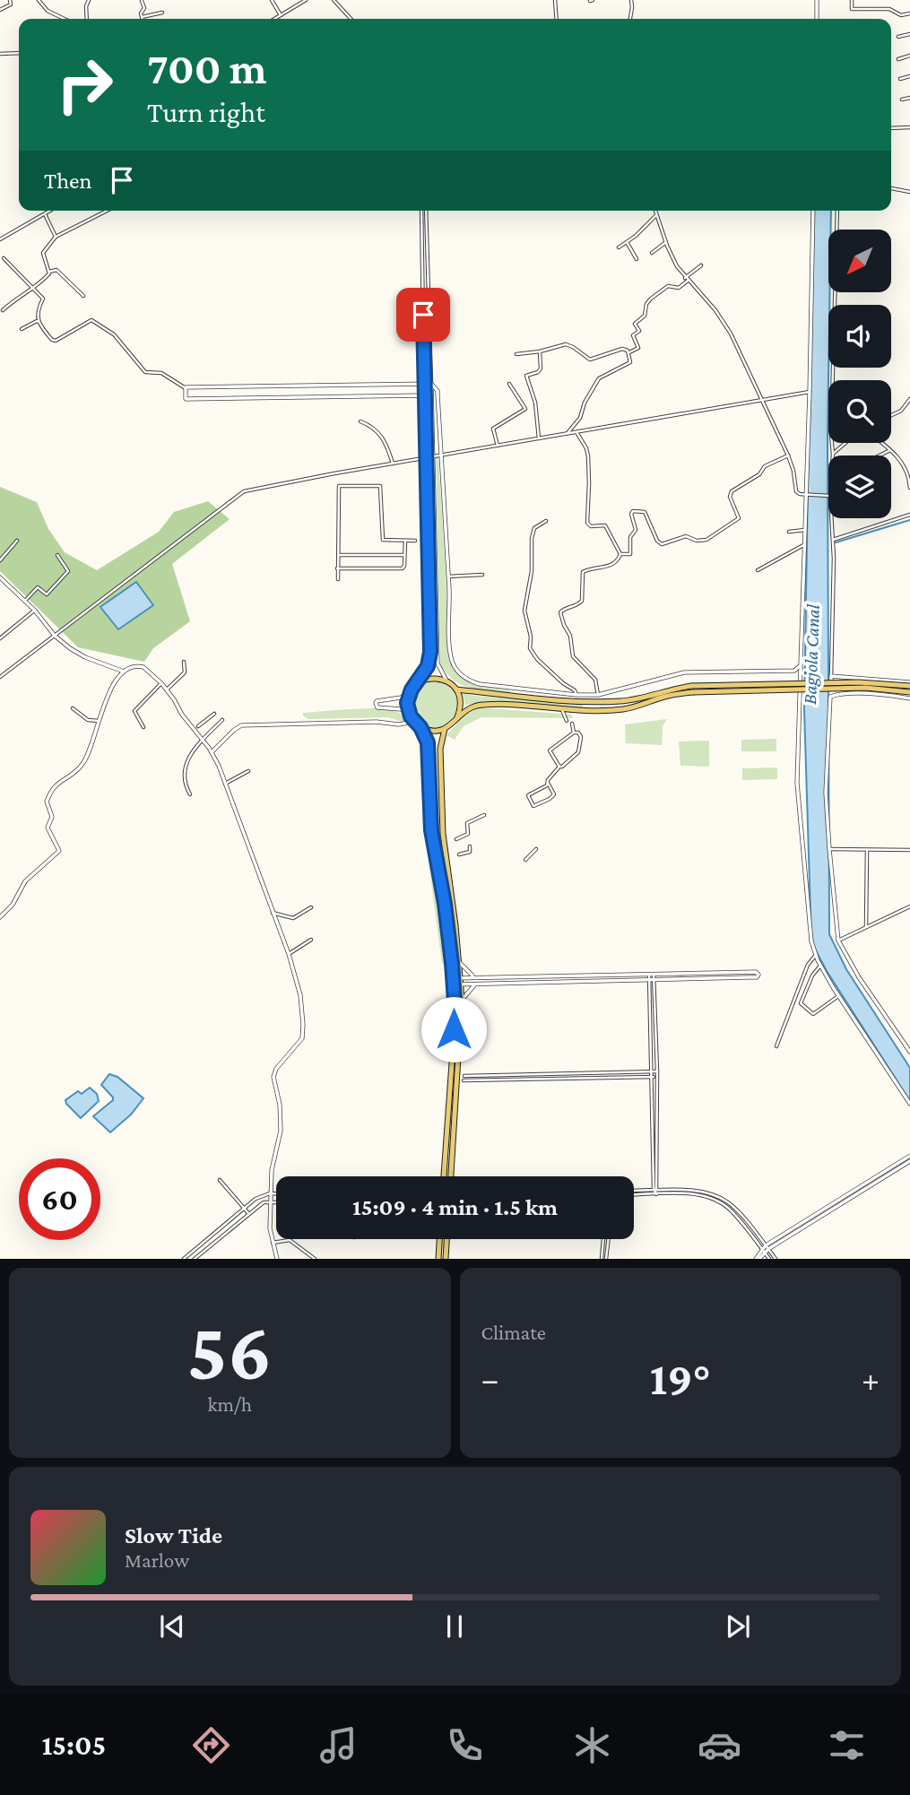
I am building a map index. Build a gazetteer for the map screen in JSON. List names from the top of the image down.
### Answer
{
  "water": ["Bagjola Canal"],
  "north": "bottom left",
  "page": {
    "turn": ["700 m", "Turn right"],
    "then": "Then",
    "limit": "60",
    "trip": "15:09 · 4 min · 1.5 km",
    "tile": [
      ["56", "km/h"],
      "Climate"
    ],
    "heat": ["−", "19°", "+"],
    "song": ["Slow Tide", "Marlow"],
    "tabs": "15:05"
  }
}
